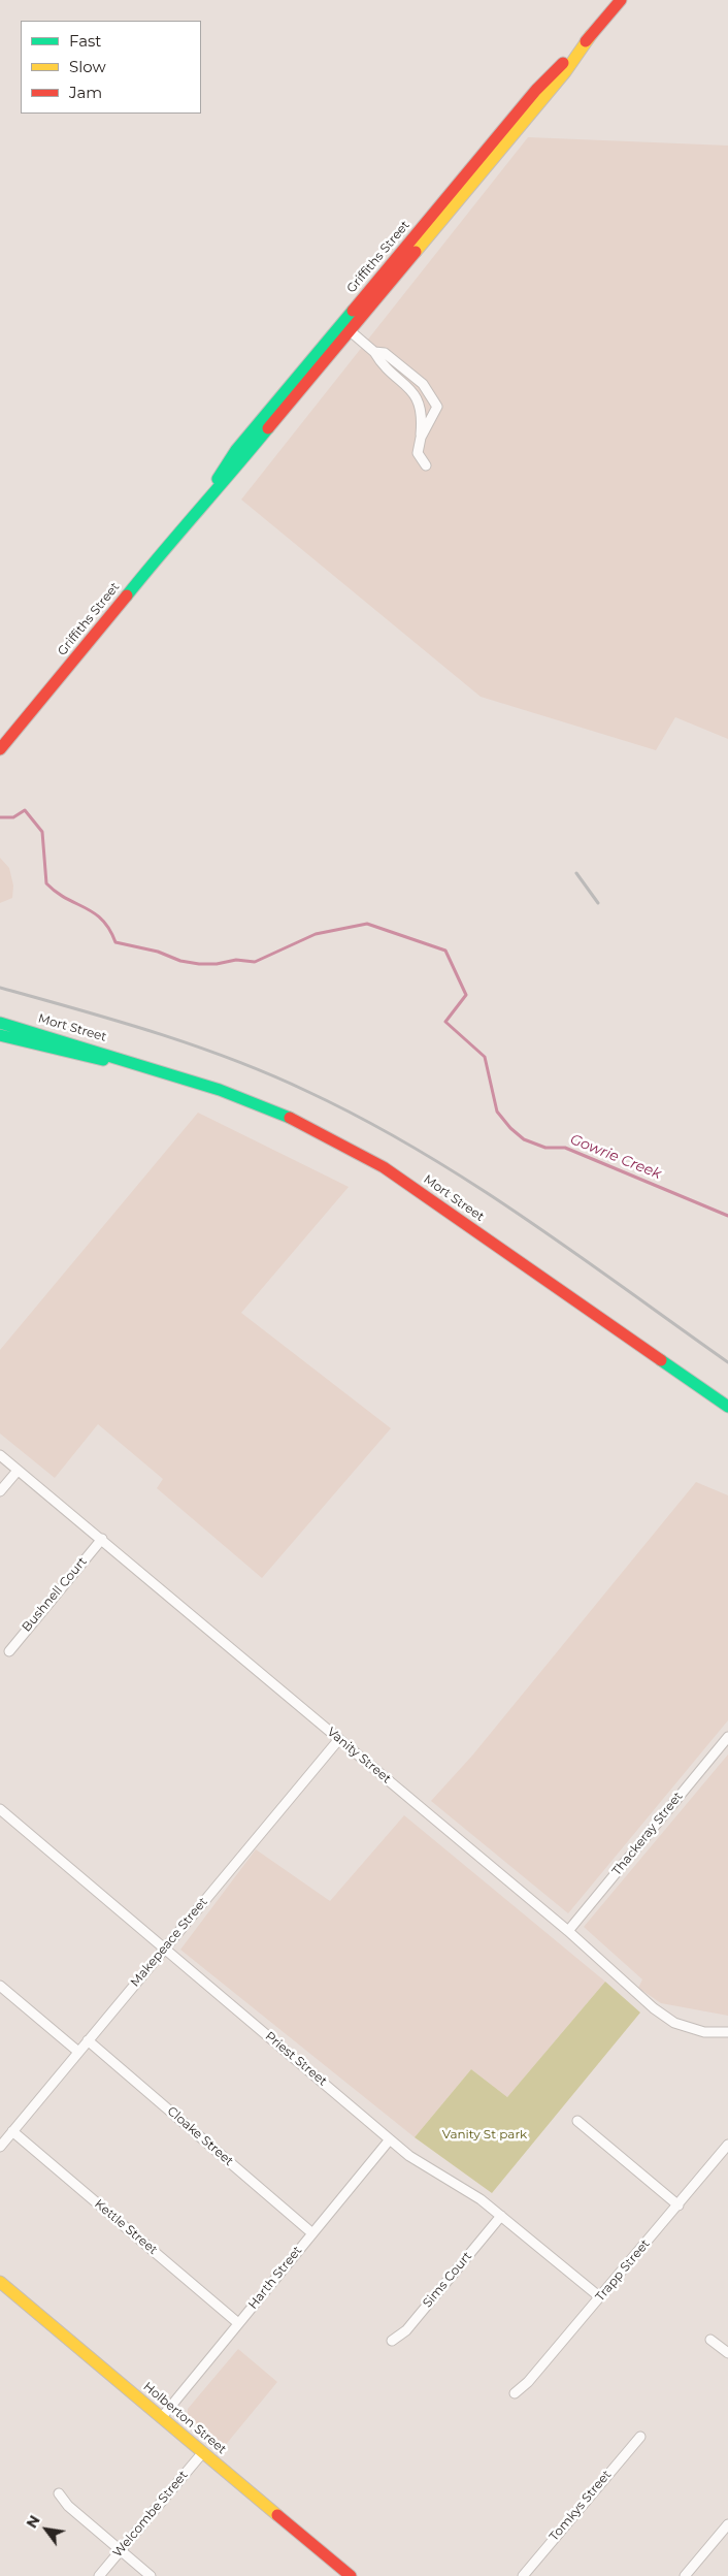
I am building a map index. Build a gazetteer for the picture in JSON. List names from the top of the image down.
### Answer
{
  "streets": {
    "main road": ["Griffiths Street", "Mort Street", "Holberton Street"],
    "street": [
      "Bushnell Court",
      "Vanity Street",
      "Thackeray Street",
      "Makepeace Street",
      "Priest Street",
      "Cloake Street",
      "Kettle Street",
      "Trapp Street",
      "Harth Street",
      "Sims Court",
      "Tomkys Street",
      "Welcombe Street"
    ]
  },
  "crossings": [
    ["Bushnell Court", "Vanity Street"],
    ["Vanity Street", "Thackeray Street"],
    ["Vanity Street", "Makepeace Street"],
    ["Makepeace Street", "Priest Street"],
    ["Makepeace Street", "Cloake Street"],
    ["Makepeace Street", "Kettle Street"],
    ["Priest Street", "Trapp Street"],
    ["Priest Street", "Harth Street"],
    ["Priest Street", "Sims Court"],
    ["Cloake Street", "Harth Street"],
    ["Kettle Street", "Harth Street"],
    ["Harth Street", "Holberton Street"],
    ["Holberton Street", "Welcombe Street"]
  ],
  "water": ["Gowrie Creek"],
  "parks": ["Vanity St park"],
  "legend": ["Fast", "Slow", "Jam"],
  "north": "top left"
}
